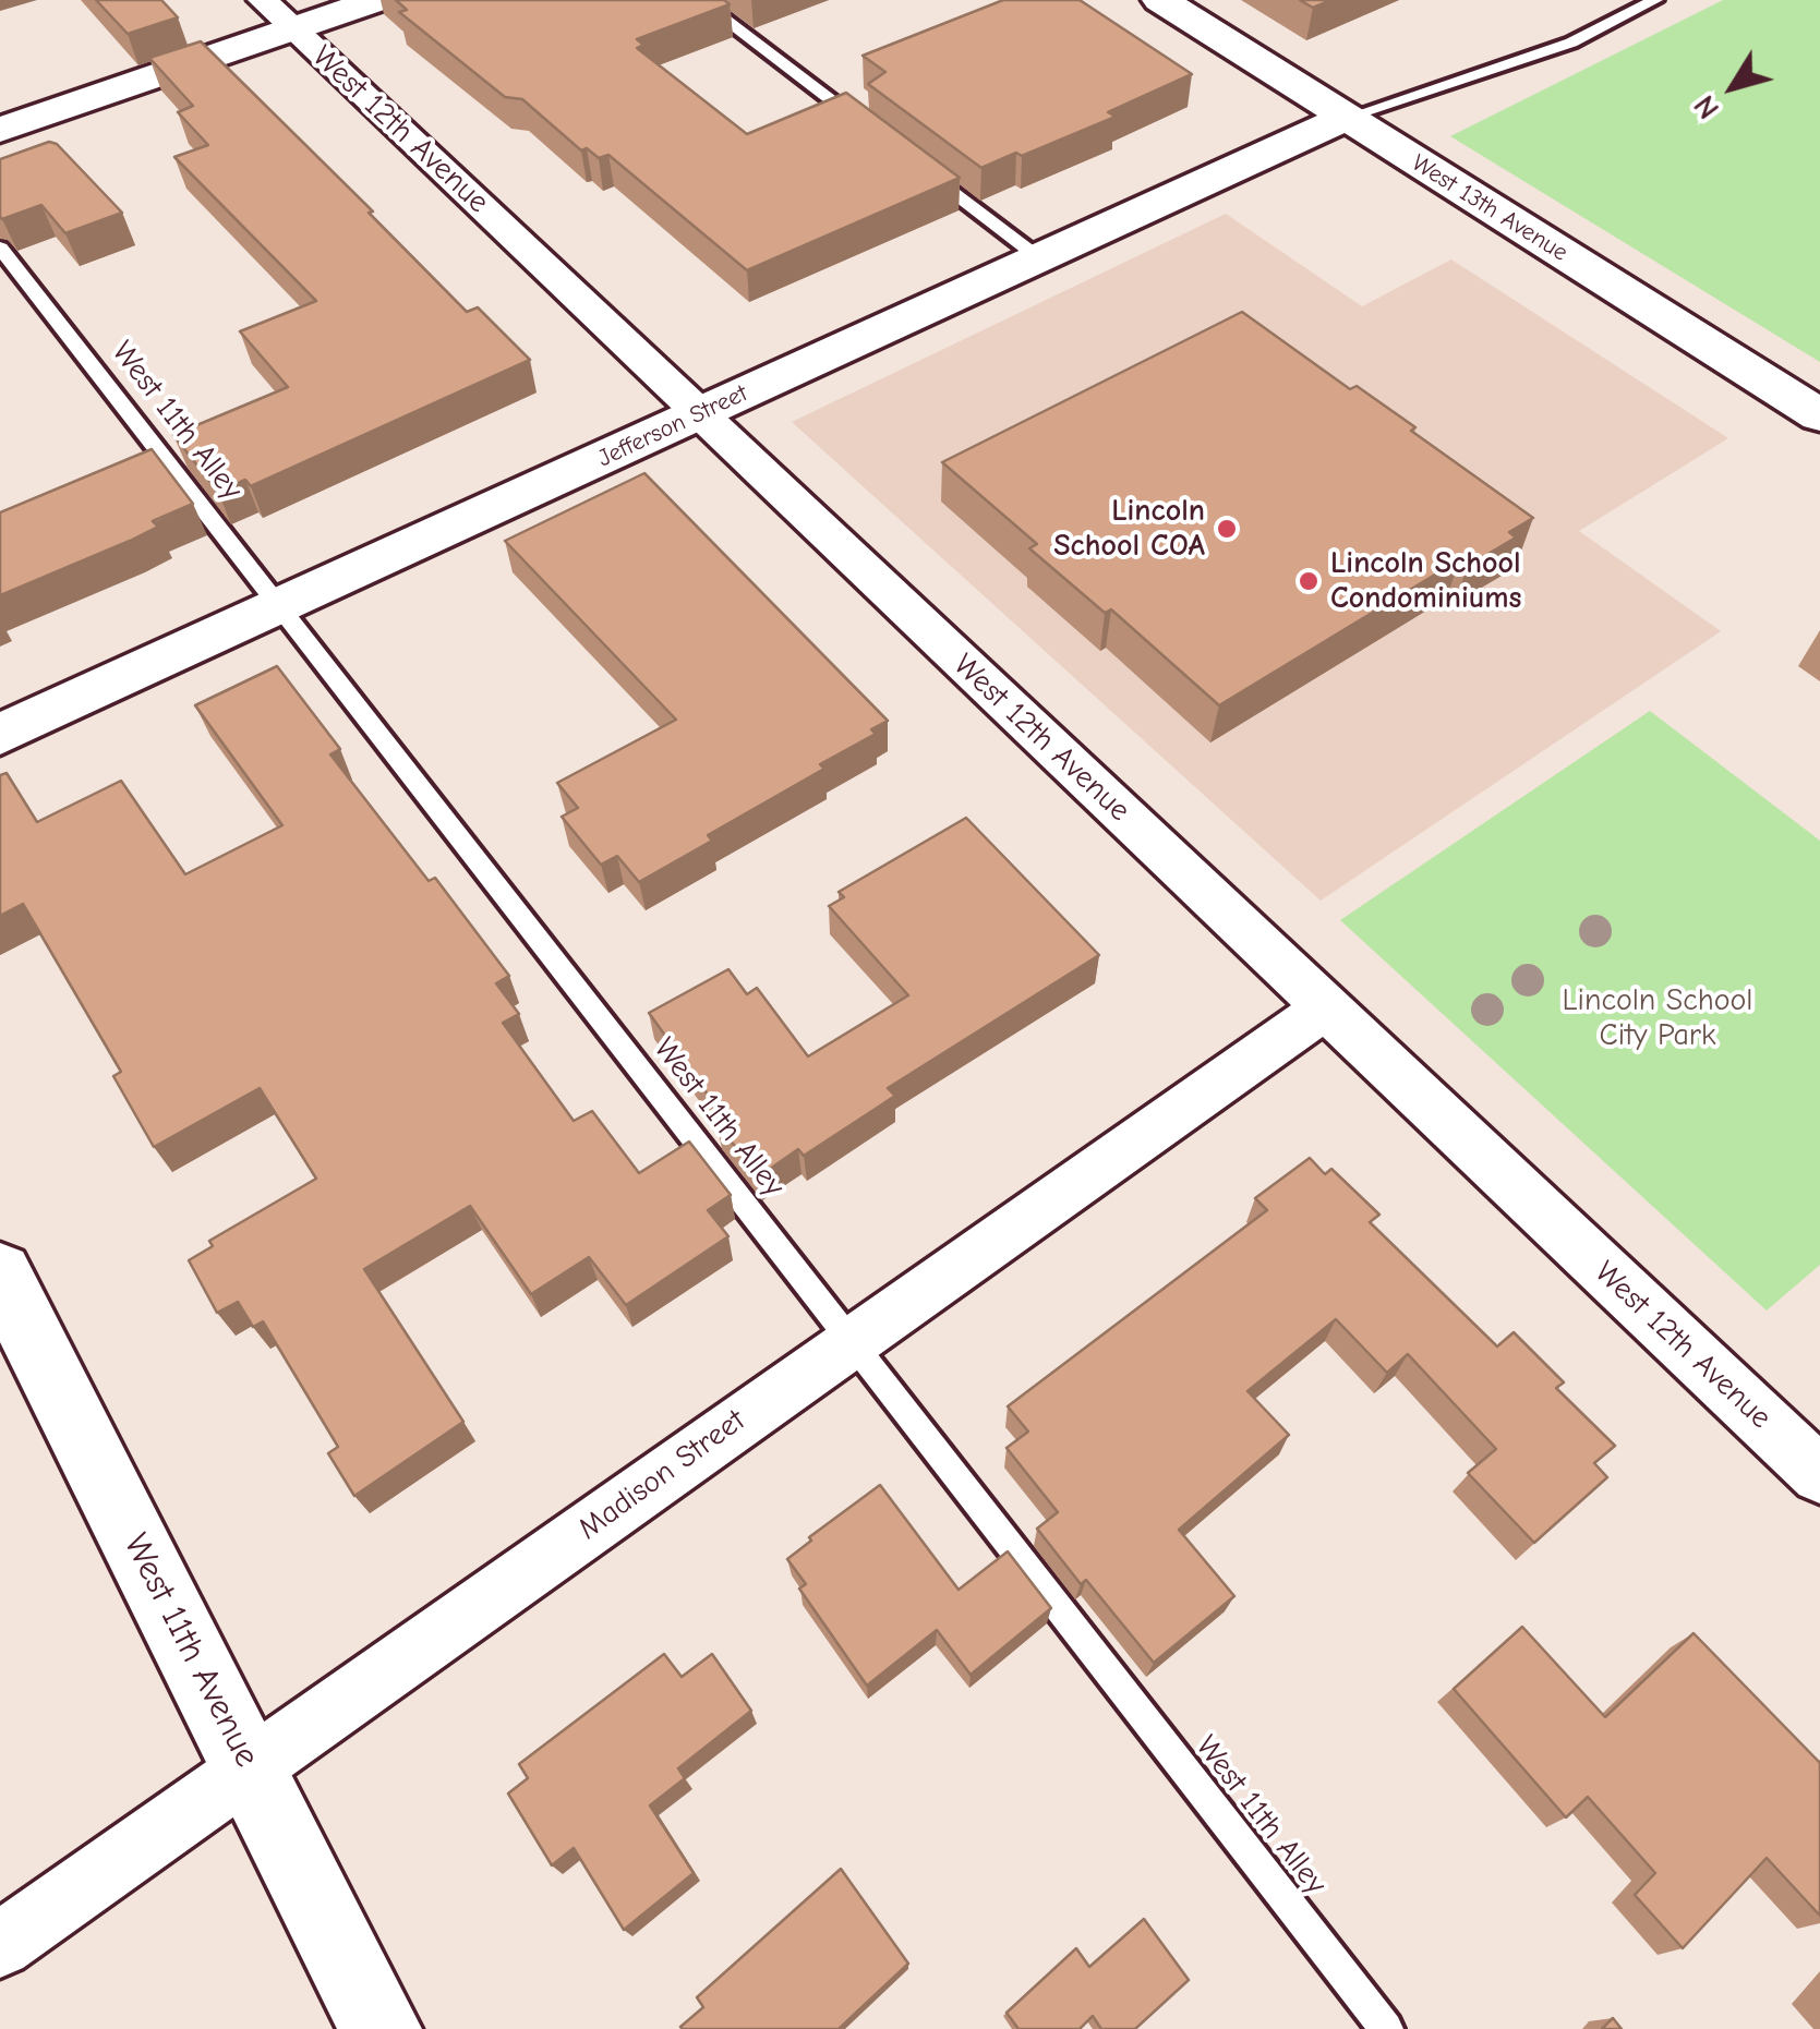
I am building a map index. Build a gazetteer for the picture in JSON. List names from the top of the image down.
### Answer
{
  "streets": {
    "main road": ["West 13th Avenue", "Jefferson Street", "West 11th Avenue"],
    "street": ["West 12th Avenue", "Madison Street"],
    "lane": ["West 11th Alley"]
  },
  "crossings": [
    ["West 12th Avenue", "Jefferson Street"],
    ["West 12th Avenue", "Madison Street"],
    ["West 13th Avenue", "Jefferson Street"],
    ["West 11th Alley", "Jefferson Street"],
    ["West 11th Alley", "Madison Street"],
    ["Madison Street", "West 11th Avenue"]
  ],
  "parks": ["Lincoln School City Park"],
  "places": ["Lincoln School COA", "Lincoln School Condominiums"],
  "north": "bottom left"
}
